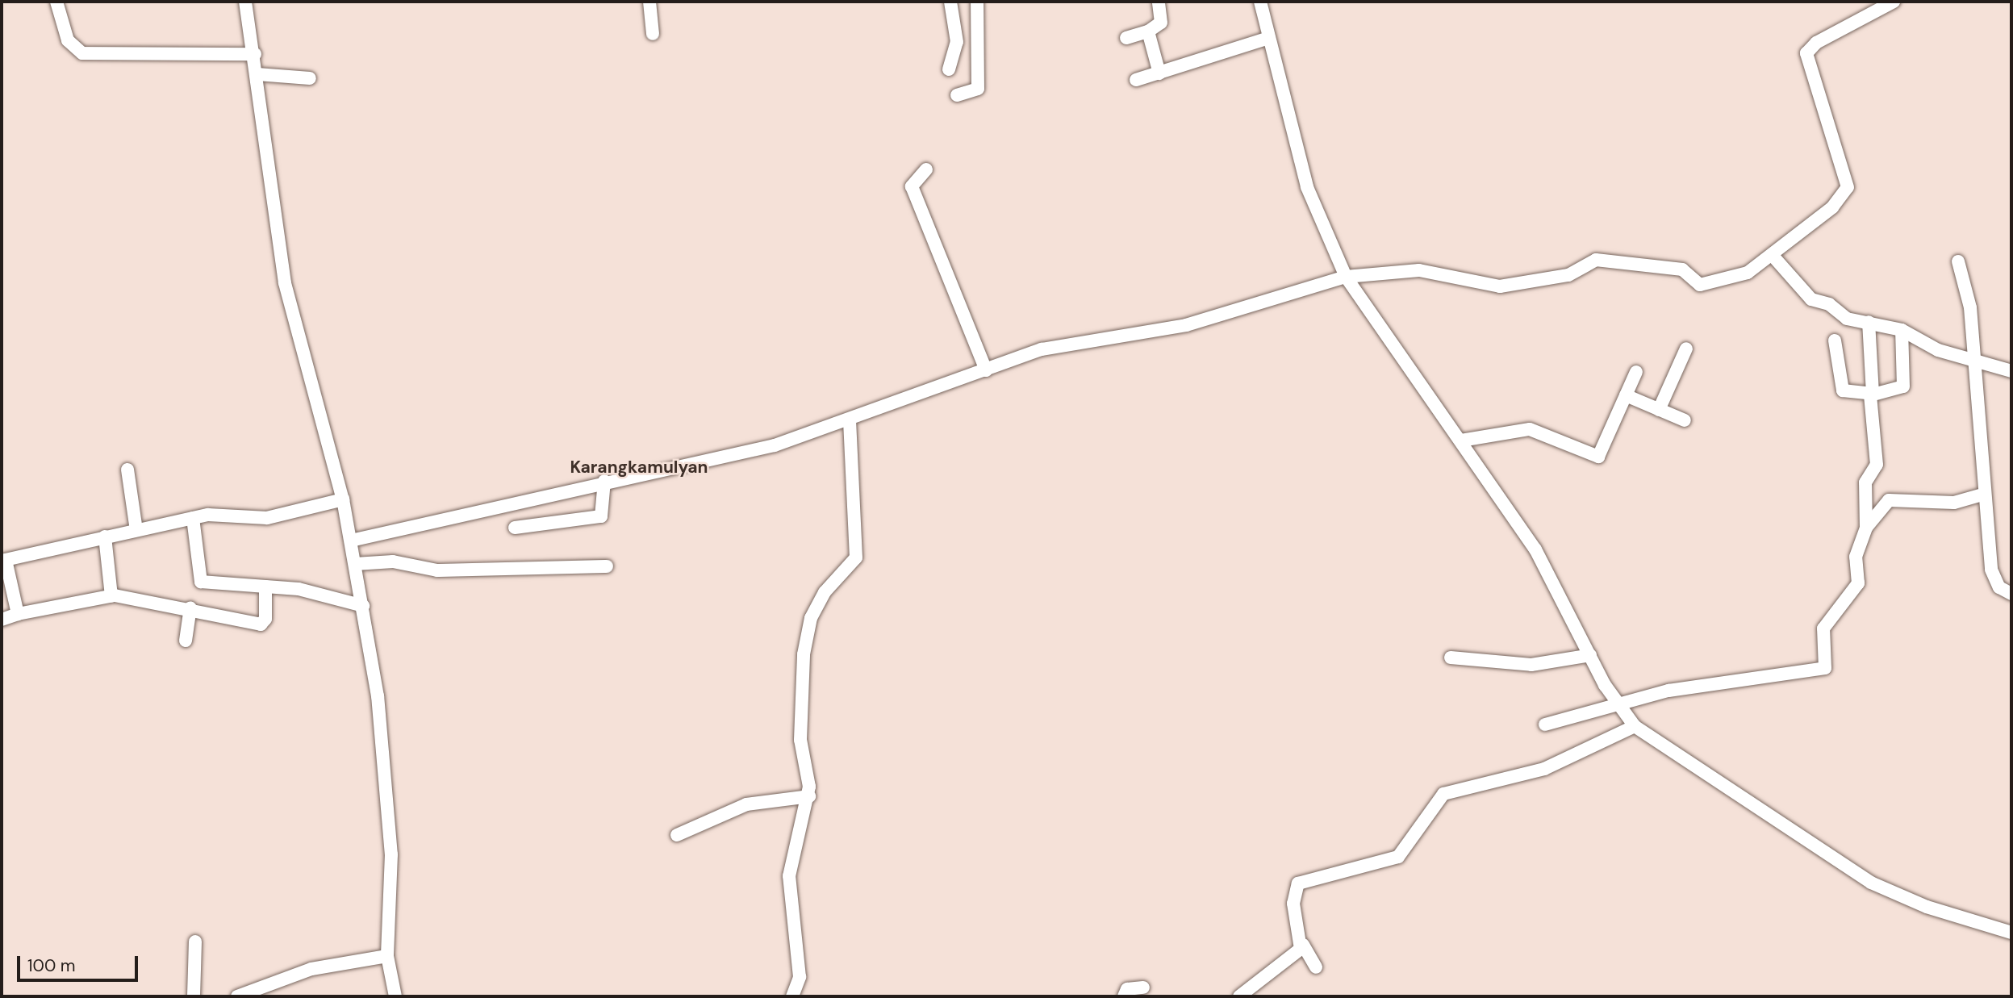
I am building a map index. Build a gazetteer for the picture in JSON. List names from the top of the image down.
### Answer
{
  "districts": ["Karangkamulyan"],
  "scale_bar": "100 m"
}
